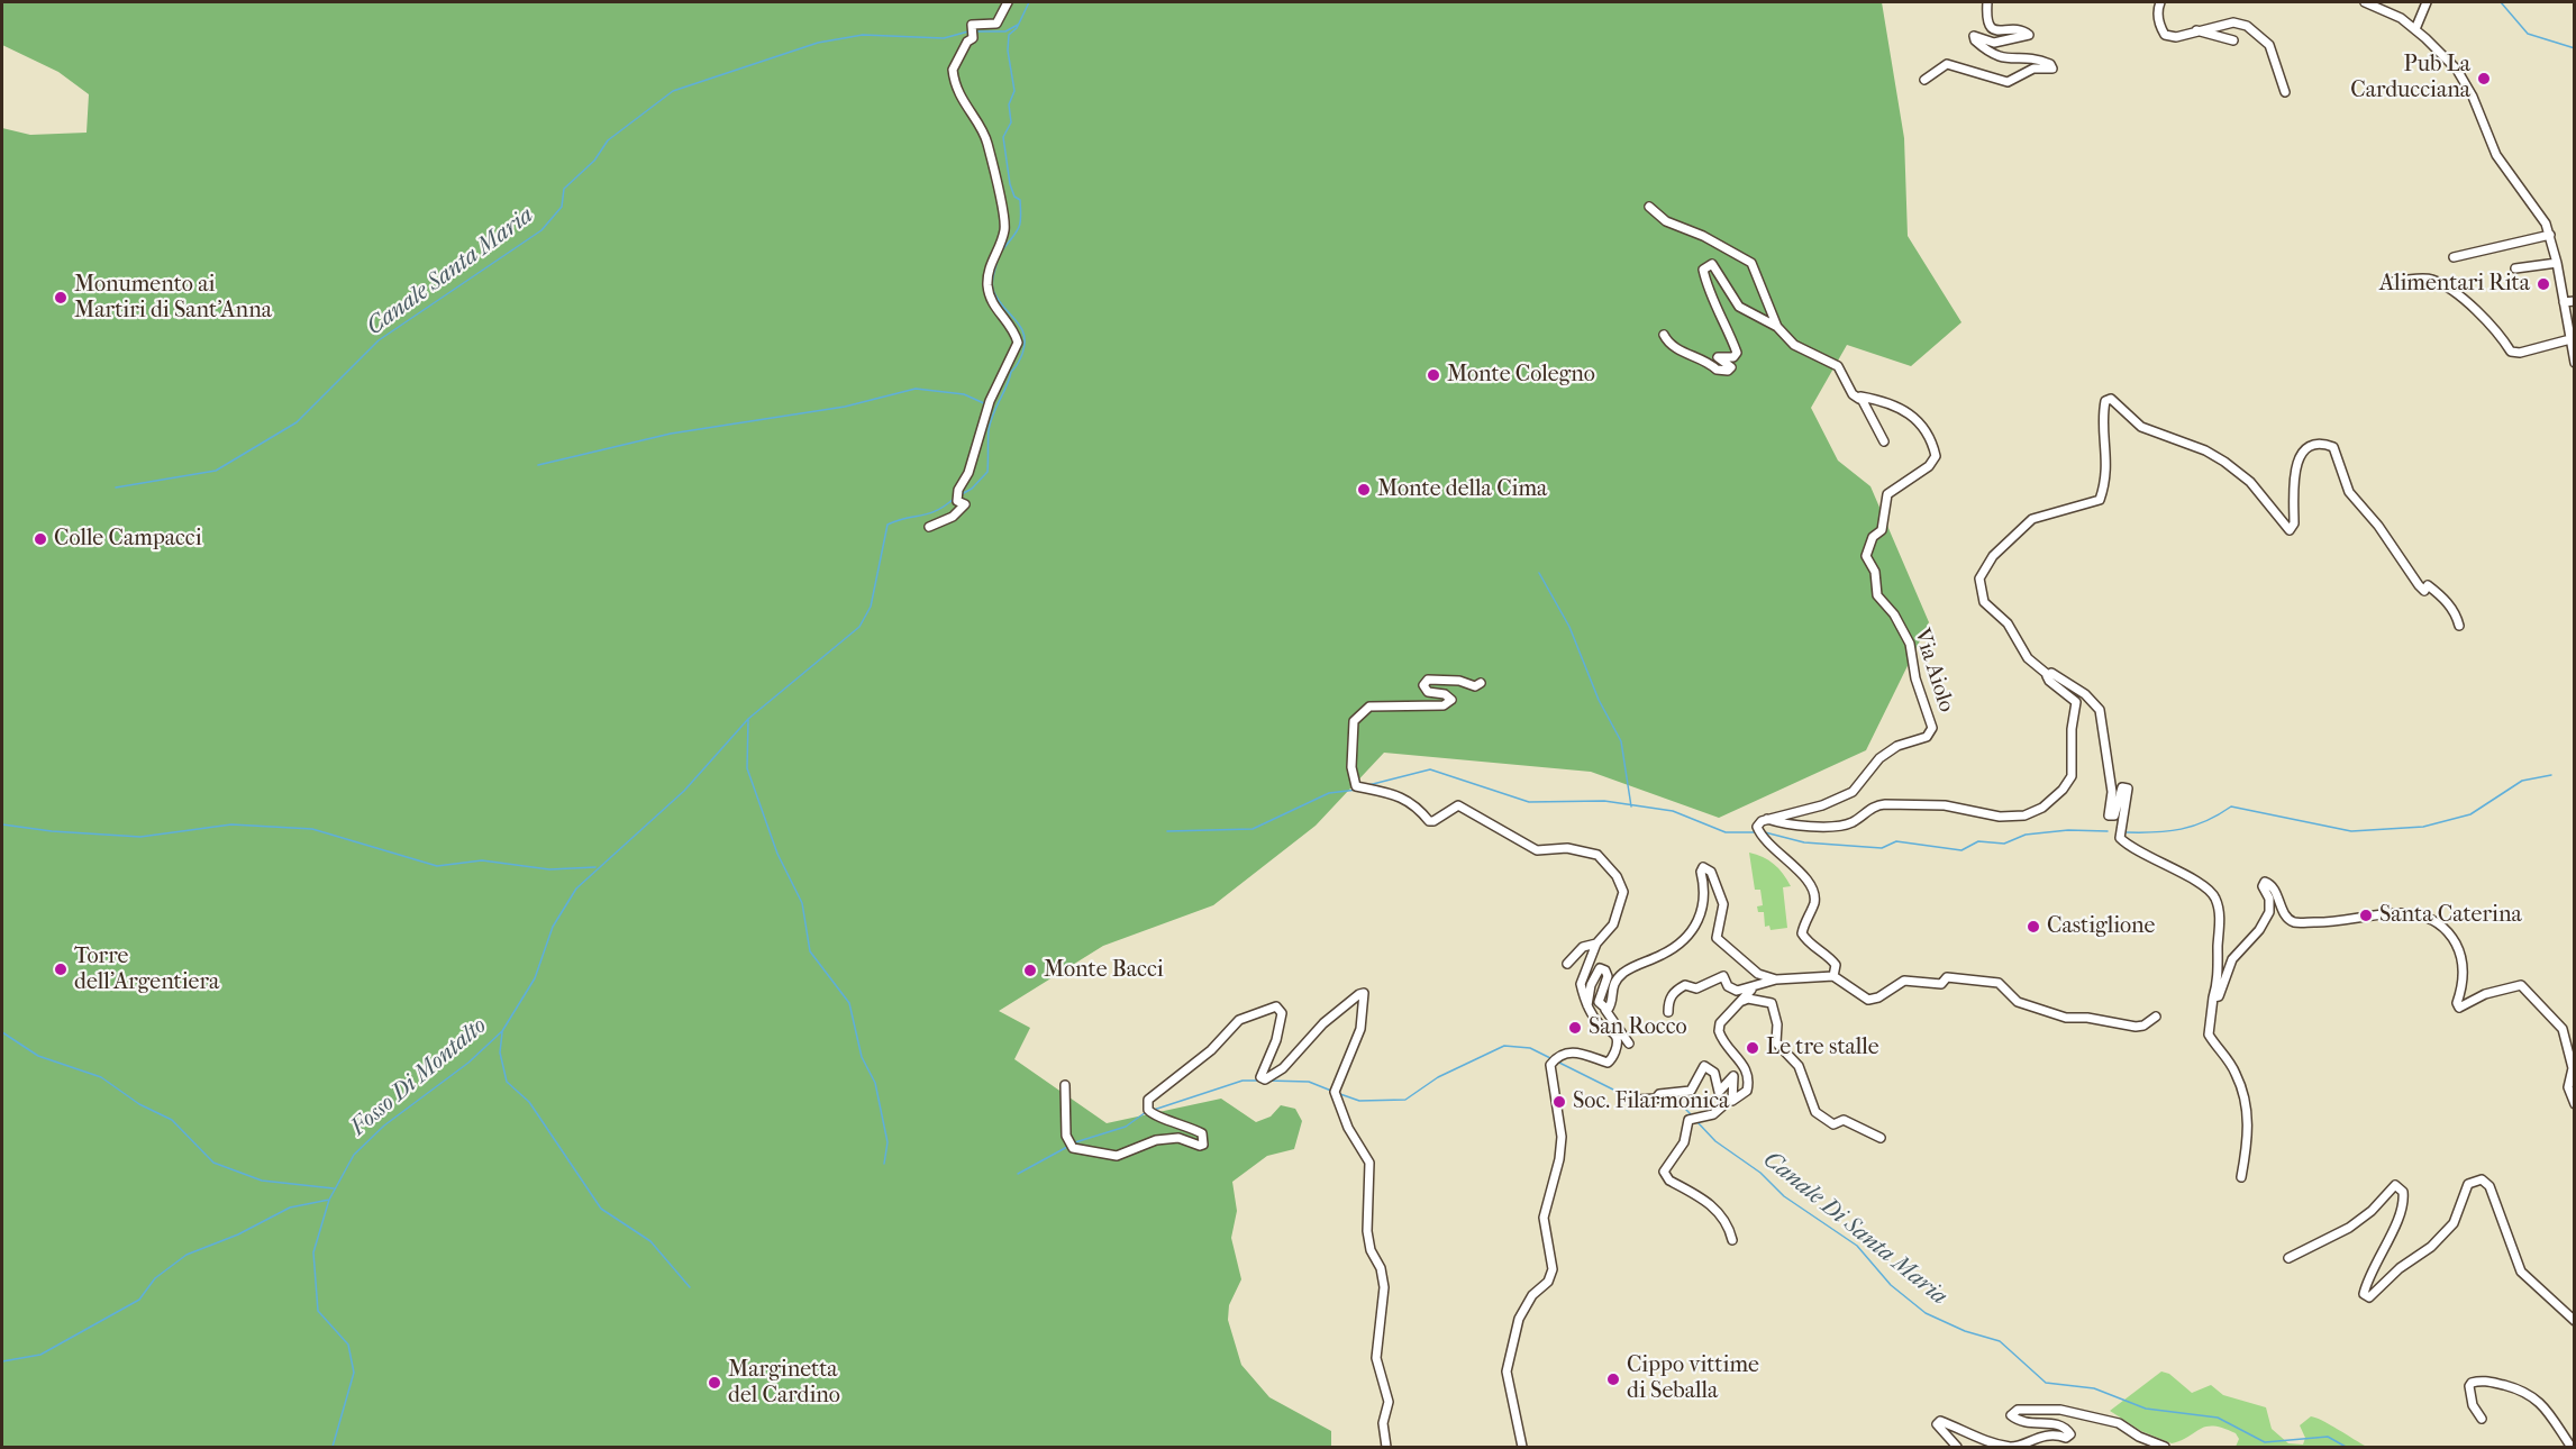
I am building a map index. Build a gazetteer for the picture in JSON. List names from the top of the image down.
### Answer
{
  "streets": {
    "street": ["Via Aiolo"]
  },
  "water": ["Canale Santa Maria", "Fosso Di Montalto", "Canale Di Santa Maria"],
  "places": [
    "Pub La Carducciana",
    "Alimentari Rita",
    "Monumento ai Martiri di Sant'Anna",
    "Monte Colegno",
    "Monte della Cima",
    "Colle Campacci",
    "Santa Caterina",
    "Castiglione",
    "Torre dell'Argentiera",
    "Monte Bacci",
    "San Rocco",
    "Le tre stalle",
    "Soc. Filarmonica",
    "Cippo vittime di Seballa",
    "Marginetta del Cardino"
  ]
}
